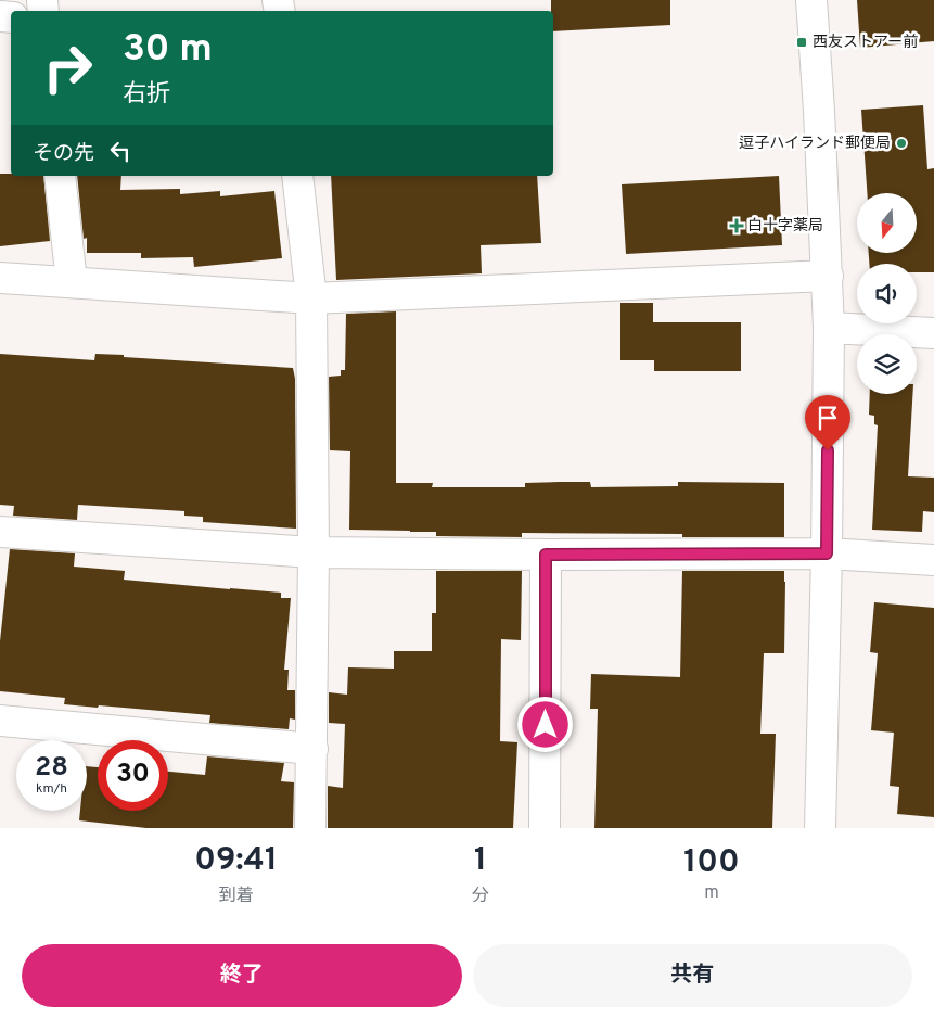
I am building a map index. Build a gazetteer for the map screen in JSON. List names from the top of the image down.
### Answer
{
  "places": {
    "transit": ["西友ストアー前"],
    "other": ["逗子ハイランド郵便局"],
    "health": ["白十字薬局"]
  },
  "north": "bottom",
  "page": {
    "turn": ["30 m", "右折"],
    "then": "その先",
    "speed": "28 km/h",
    "limit": "30",
    "eta": [
      "09:41",
      "到着",
      "1",
      "分",
      "100",
      "m"
    ],
    "buttons": ["終了", "共有"]
  }
}
